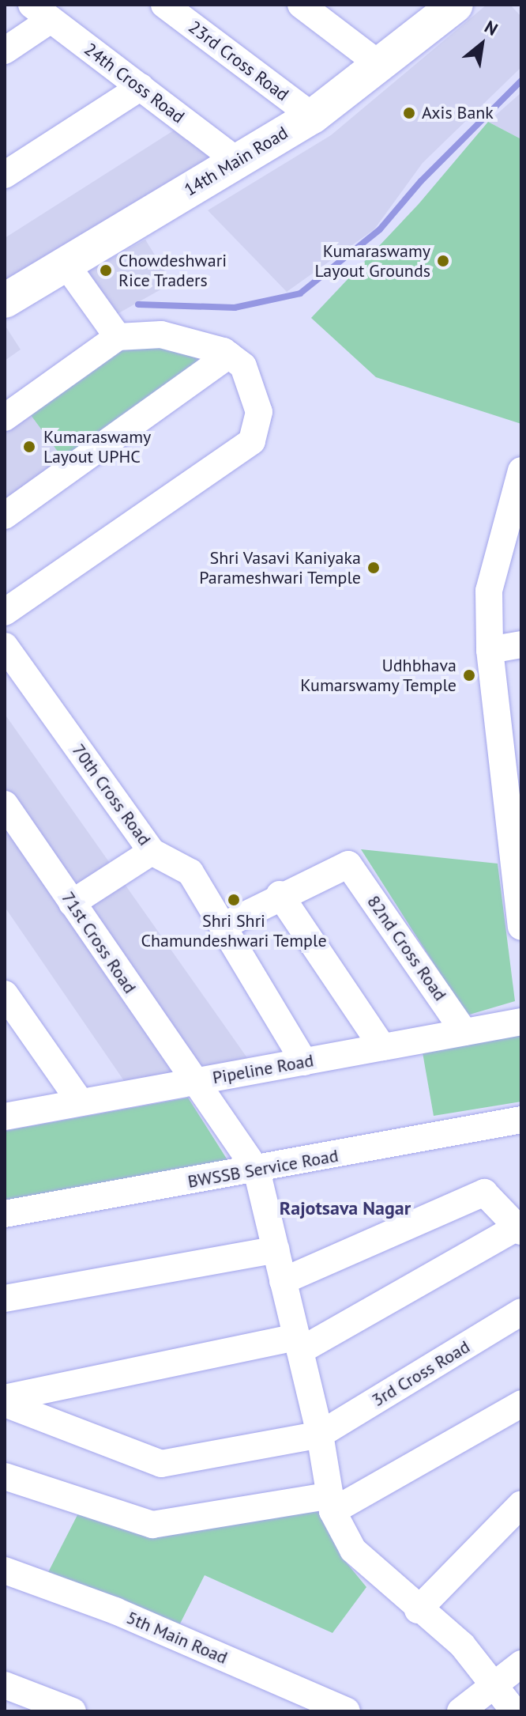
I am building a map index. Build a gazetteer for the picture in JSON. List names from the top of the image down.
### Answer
{
  "streets": {
    "main road": ["14th Main Road"],
    "street": [
      "23rd Cross Road",
      "24th Cross Road",
      "70th Cross Road",
      "71st Cross Road",
      "82nd Cross Road",
      "Pipeline Road",
      "BWSSB Service Road",
      "3rd Cross Road",
      "5th Main Road"
    ]
  },
  "crossings": [
    ["23rd Cross Road", "14th Main Road"],
    ["24th Cross Road", "14th Main Road"],
    ["70th Cross Road", "Pipeline Road"],
    ["71st Cross Road", "Pipeline Road"],
    ["71st Cross Road", "BWSSB Service Road"],
    ["82nd Cross Road", "Pipeline Road"]
  ],
  "districts": ["Rajotsava Nagar"],
  "places": [
    "Axis Bank",
    "Kumaraswamy Layout Grounds",
    "Chowdeshwari Rice Traders",
    "Kumaraswamy Layout UPHC",
    "Shri Vasavi Kaniyaka Parameshwari Temple",
    "Udhbhava Kumarswamy Temple",
    "Shri Shri Chamundeshwari Temple"
  ],
  "north": "top right"
}
